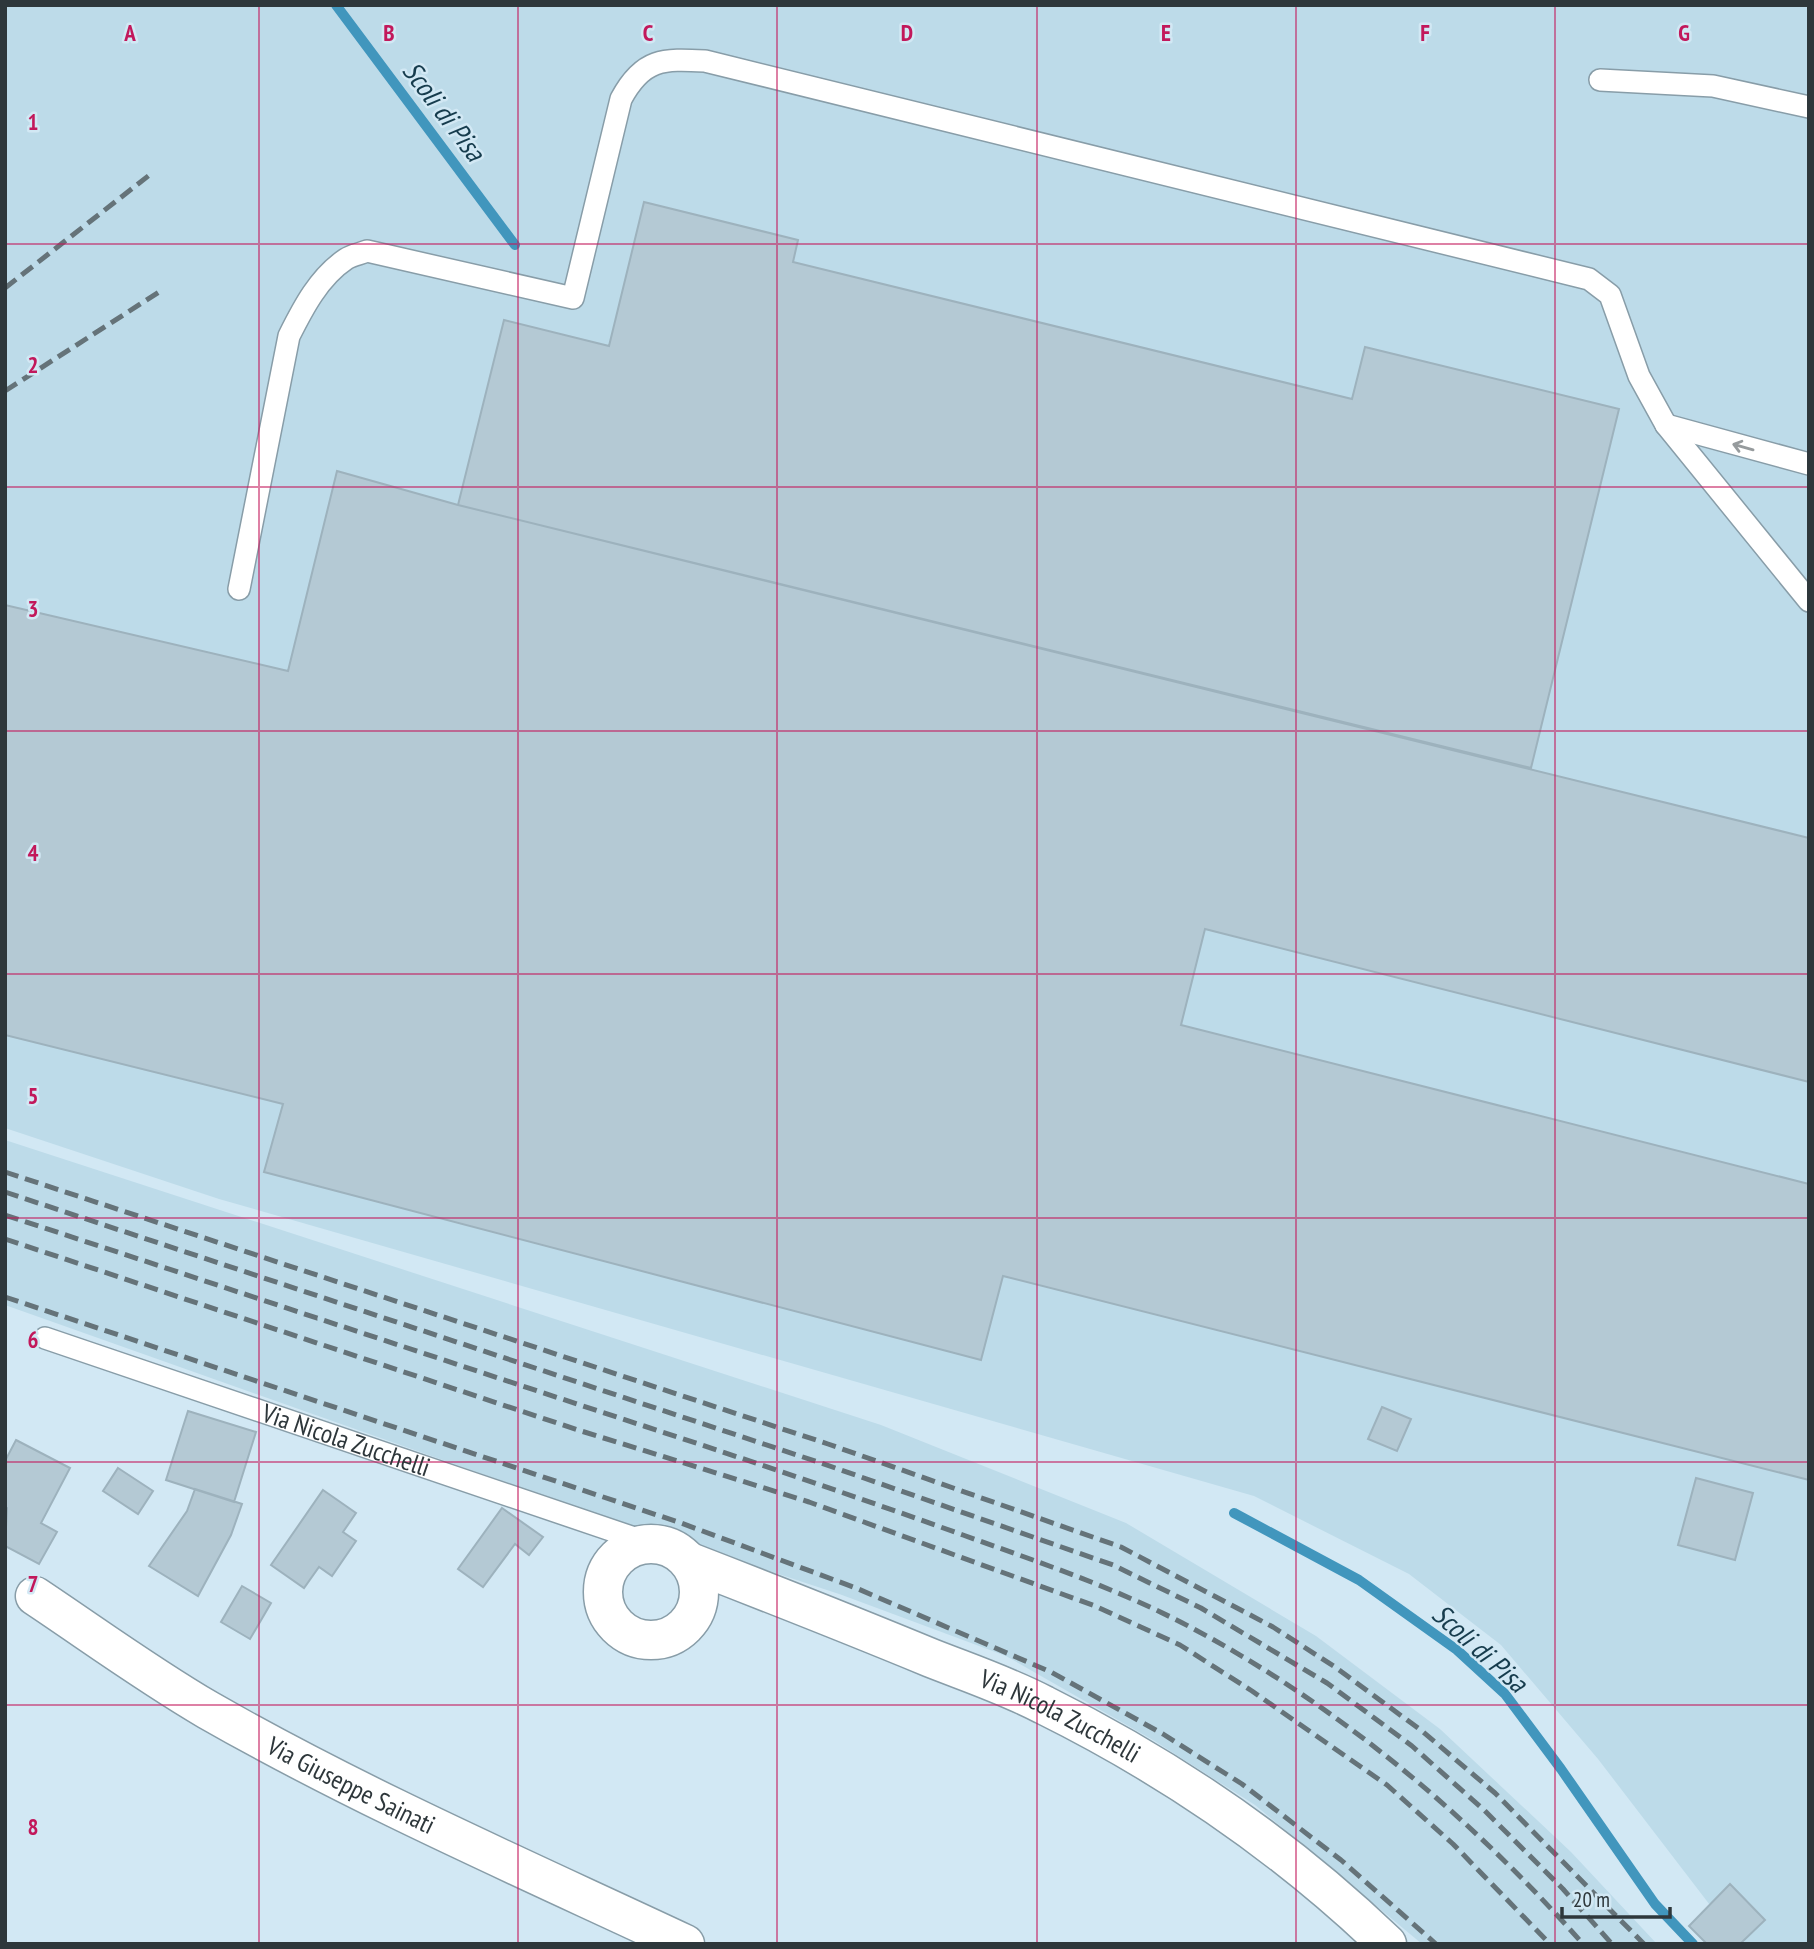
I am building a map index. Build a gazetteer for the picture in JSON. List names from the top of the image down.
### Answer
{
  "streets": {
    "street": ["Via Nicola Zucchelli", "Via Giuseppe Sainati"]
  },
  "water": ["Scoli di Pisa"],
  "scale_bar": "20 m",
  "grid": {
    "columns": [
      "A",
      "B",
      "C",
      "D",
      "E",
      "F",
      "G"
    ],
    "rows": [
      "1",
      "2",
      "3",
      "4",
      "5",
      "6",
      "7",
      "8"
    ]
  }
}
